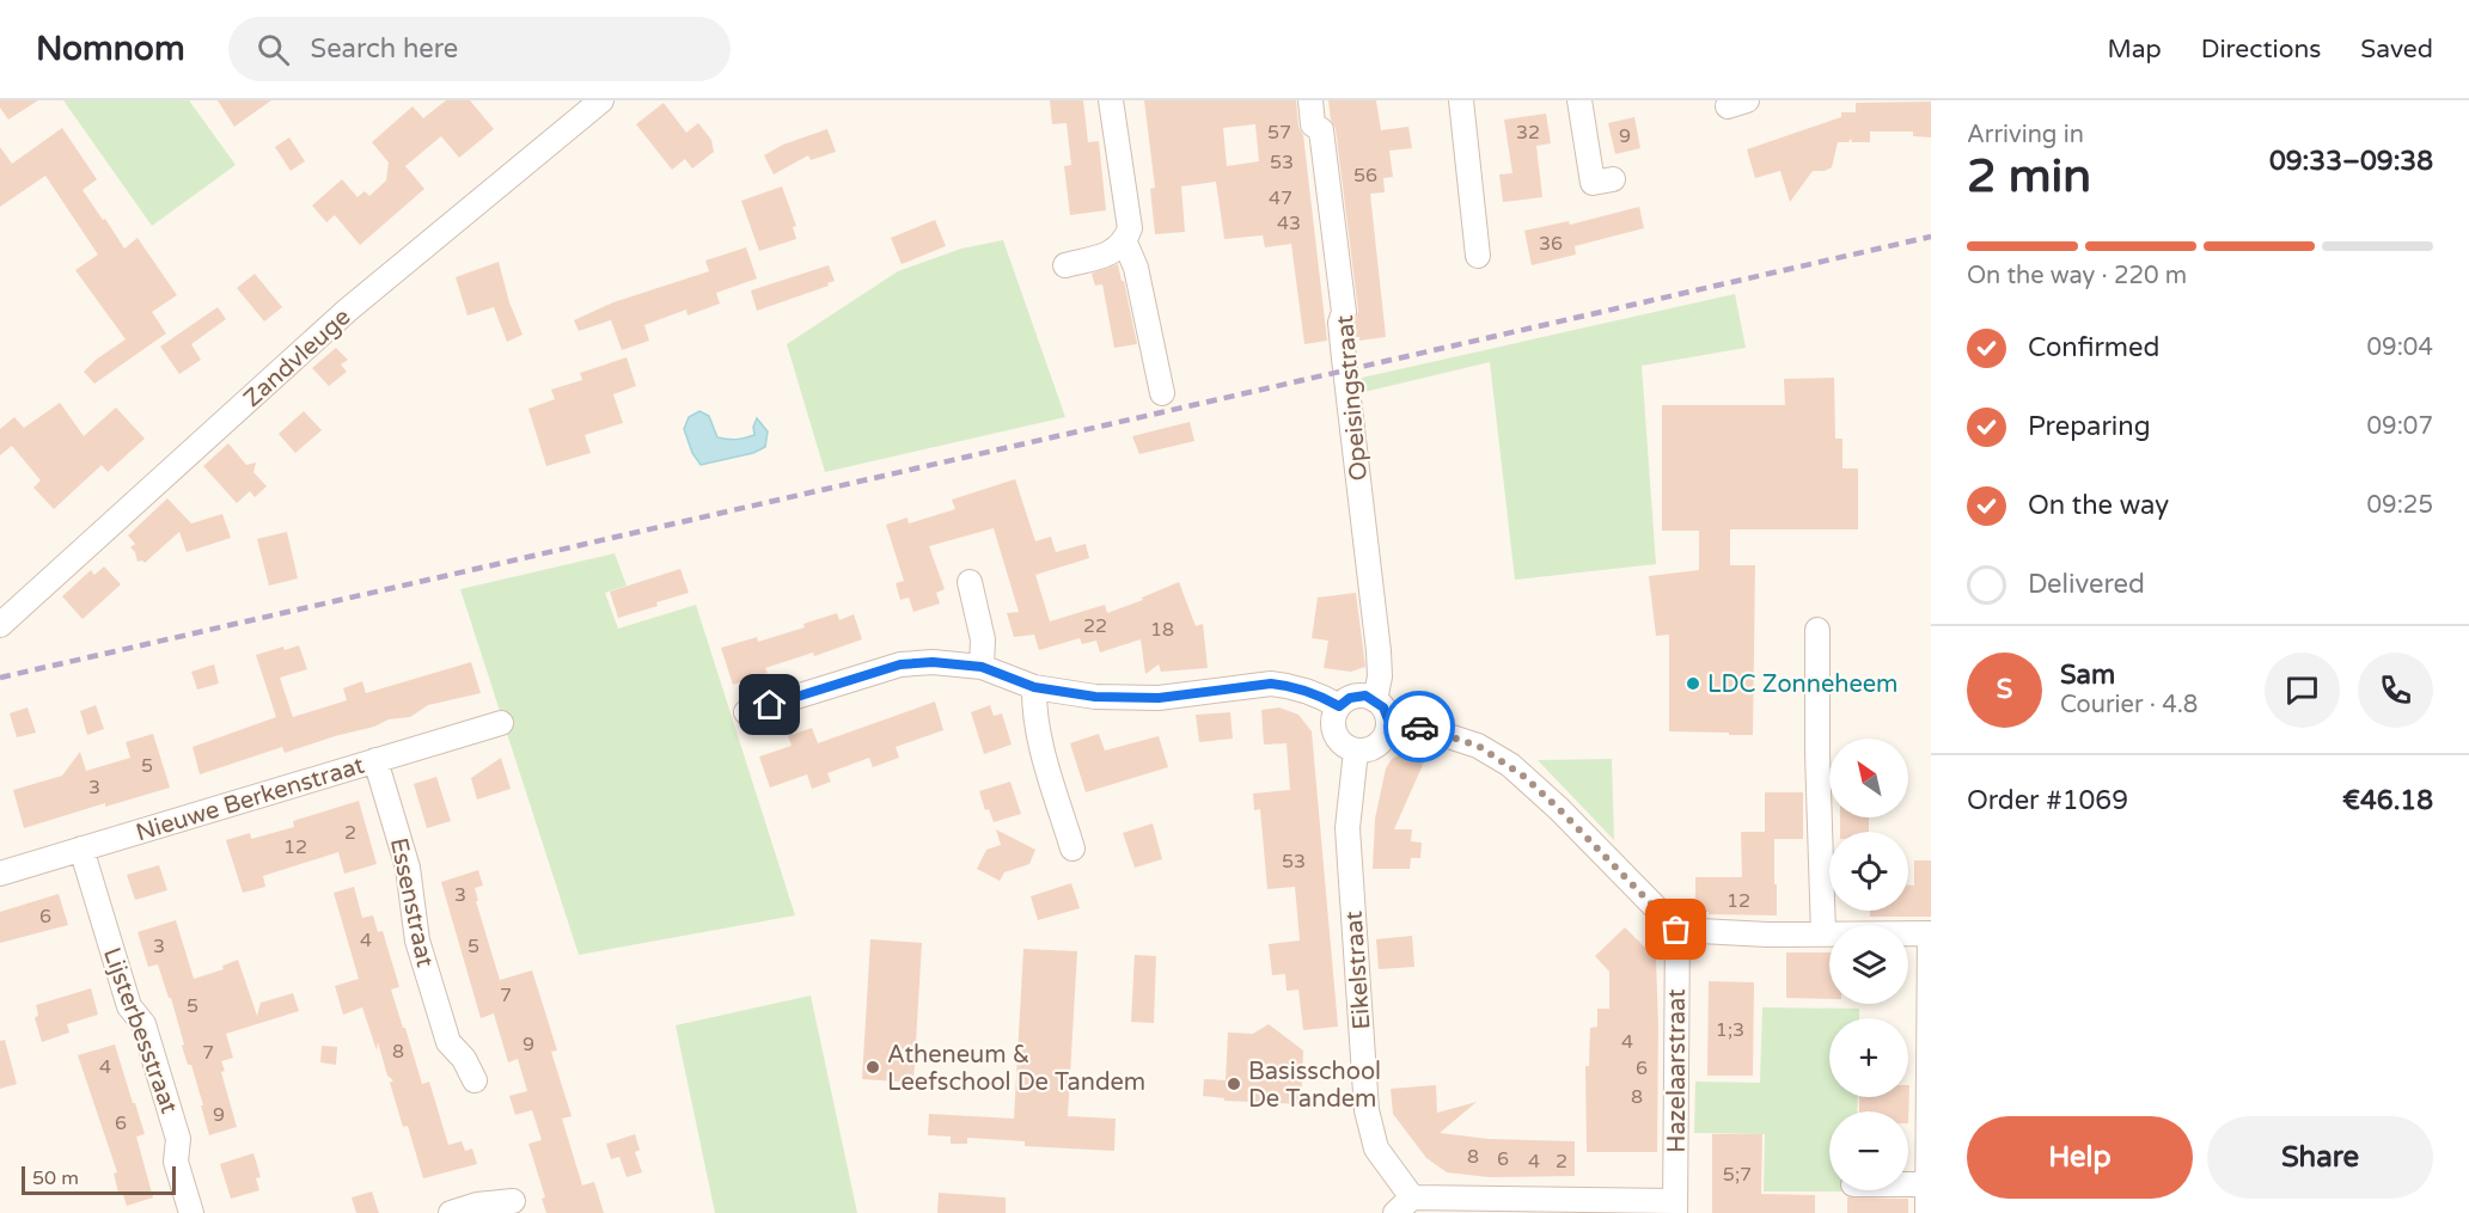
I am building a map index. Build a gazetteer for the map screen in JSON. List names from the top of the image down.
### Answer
{
  "streets": {
    "street": [
      "Zandvleuge",
      "Opeisingstraat",
      "Nieuwe Berkenstraat",
      "Essenstraat",
      "Eikelstraat",
      "Lijsterbesstraat",
      "Hazelaarstraat"
    ]
  },
  "crossings": [
    ["Opeisingstraat", "Eikelstraat"],
    ["Nieuwe Berkenstraat", "Essenstraat"],
    ["Nieuwe Berkenstraat", "Lijsterbesstraat"]
  ],
  "places": ["LDC Zonneheem", "Atheneum & Leefschool De Tandem", "Basisschool De Tandem"],
  "house_numbers": [
    "57",
    "32",
    "9",
    "53",
    "56",
    "47",
    "43",
    "36",
    "22",
    "18",
    "5",
    "3",
    "2",
    "12",
    "53",
    "3",
    "12",
    "6",
    "4",
    "3",
    "5",
    "7",
    "5",
    "1;3",
    "4",
    "9",
    "8",
    "7",
    "4",
    "6",
    "8",
    "9",
    "6",
    "8",
    "6",
    "4",
    "2",
    "5;7"
  ],
  "scale_bar": "50 m",
  "north": "top left",
  "page": {
    "header": "Nomnom",
    "search": "Search here",
    "nav": ["Map", "Directions", "Saved"],
    "heading": ["2 min", "Arriving in", "09:33–09:38"],
    "panel": [
      "Sam",
      "Courier · 4.8",
      "Order #1069",
      "€46.18"
    ],
    "bar": "On the way · 220 m",
    "list": [
      ["Confirmed", "09:04"],
      ["Preparing", "09:07"],
      ["On the way", "09:25"],
      "Delivered"
    ],
    "round": "S",
    "map_buttons": ["+", "−"],
    "buttons": ["Help", "Share"],
    "scale": "50 m"
  }
}
